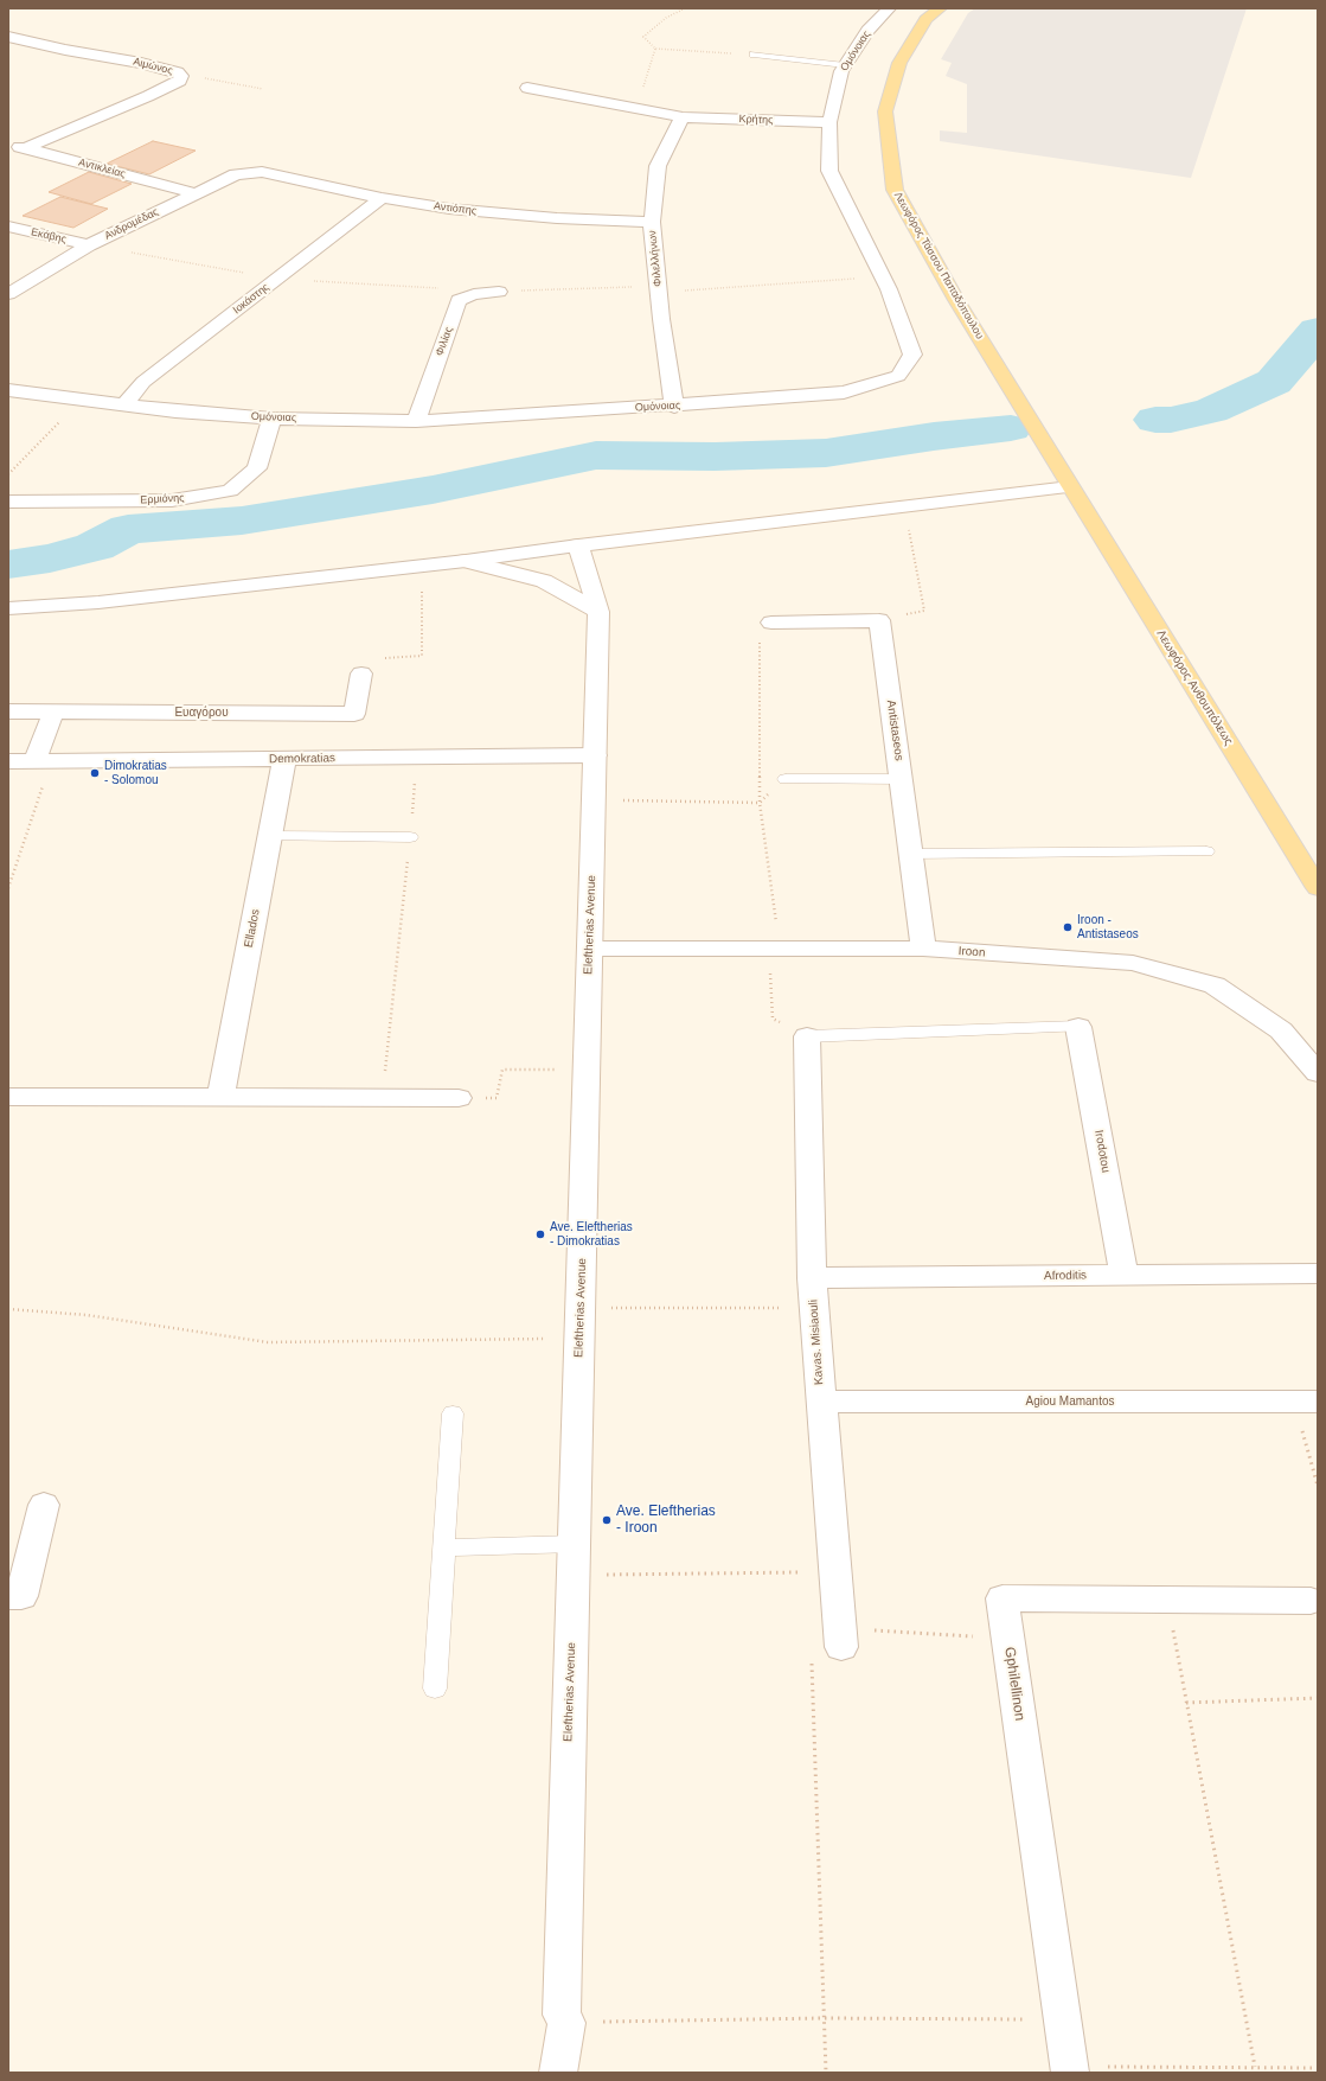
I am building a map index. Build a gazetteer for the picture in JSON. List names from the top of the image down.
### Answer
{
  "streets": {
    "main road": ["Λεωφόρος Τάσσου Παπαδόπουλου", "Λεωφόρος Ανθουπόλεως"],
    "street": [
      "Ομόνοιας",
      "Αιμώνος",
      "Κρήτης",
      "Αντικλείας",
      "Αντιόπης",
      "Ανδρομέδας",
      "Εκάβης",
      "Φιλελλήνων",
      "Ιοκάστης",
      "Φιλίας",
      "Ερμιόνης",
      "Ευαγόρου",
      "Antistaseos",
      "Demokratias",
      "Eleftherias Avenue",
      "Ellados",
      "Iroon",
      "Irodotou",
      "Afroditis",
      "Kavas. Misiaouli",
      "Agiou Mamantos",
      "Gphilellinon"
    ]
  },
  "crossings": [
    ["Ομόνοιας", "Κρήτης"],
    ["Ομόνοιας", "Φιλελλήνων"],
    ["Ομόνοιας", "Ιοκάστης"],
    ["Ομόνοιας", "Φιλίας"],
    ["Ομόνοιας", "Ερμιόνης"],
    ["Αιμώνος", "Αντικλείας"],
    ["Κρήτης", "Φιλελλήνων"],
    ["Αντικλείας", "Ανδρομέδας"],
    ["Αντιόπης", "Ανδρομέδας"],
    ["Αντιόπης", "Φιλελλήνων"],
    ["Αντιόπης", "Ιοκάστης"],
    ["Ανδρομέδας", "Εκάβης"],
    ["Λεωφόρος Τάσσου Παπαδόπουλου", "Λεωφόρος Ανθουπόλεως"],
    ["Antistaseos", "Iroon"],
    ["Demokratias", "Eleftherias Avenue"],
    ["Demokratias", "Ellados"],
    ["Eleftherias Avenue", "Iroon"],
    ["Irodotou", "Afroditis"],
    ["Afroditis", "Kavas. Misiaouli"],
    ["Kavas. Misiaouli", "Agiou Mamantos"]
  ],
  "places": [
    "Dimokratias - Solomou",
    "Iroon - Antistaseos",
    "Ave. Eleftherias - Dimokratias",
    "Ave. Eleftherias - Iroon"
  ]
}
